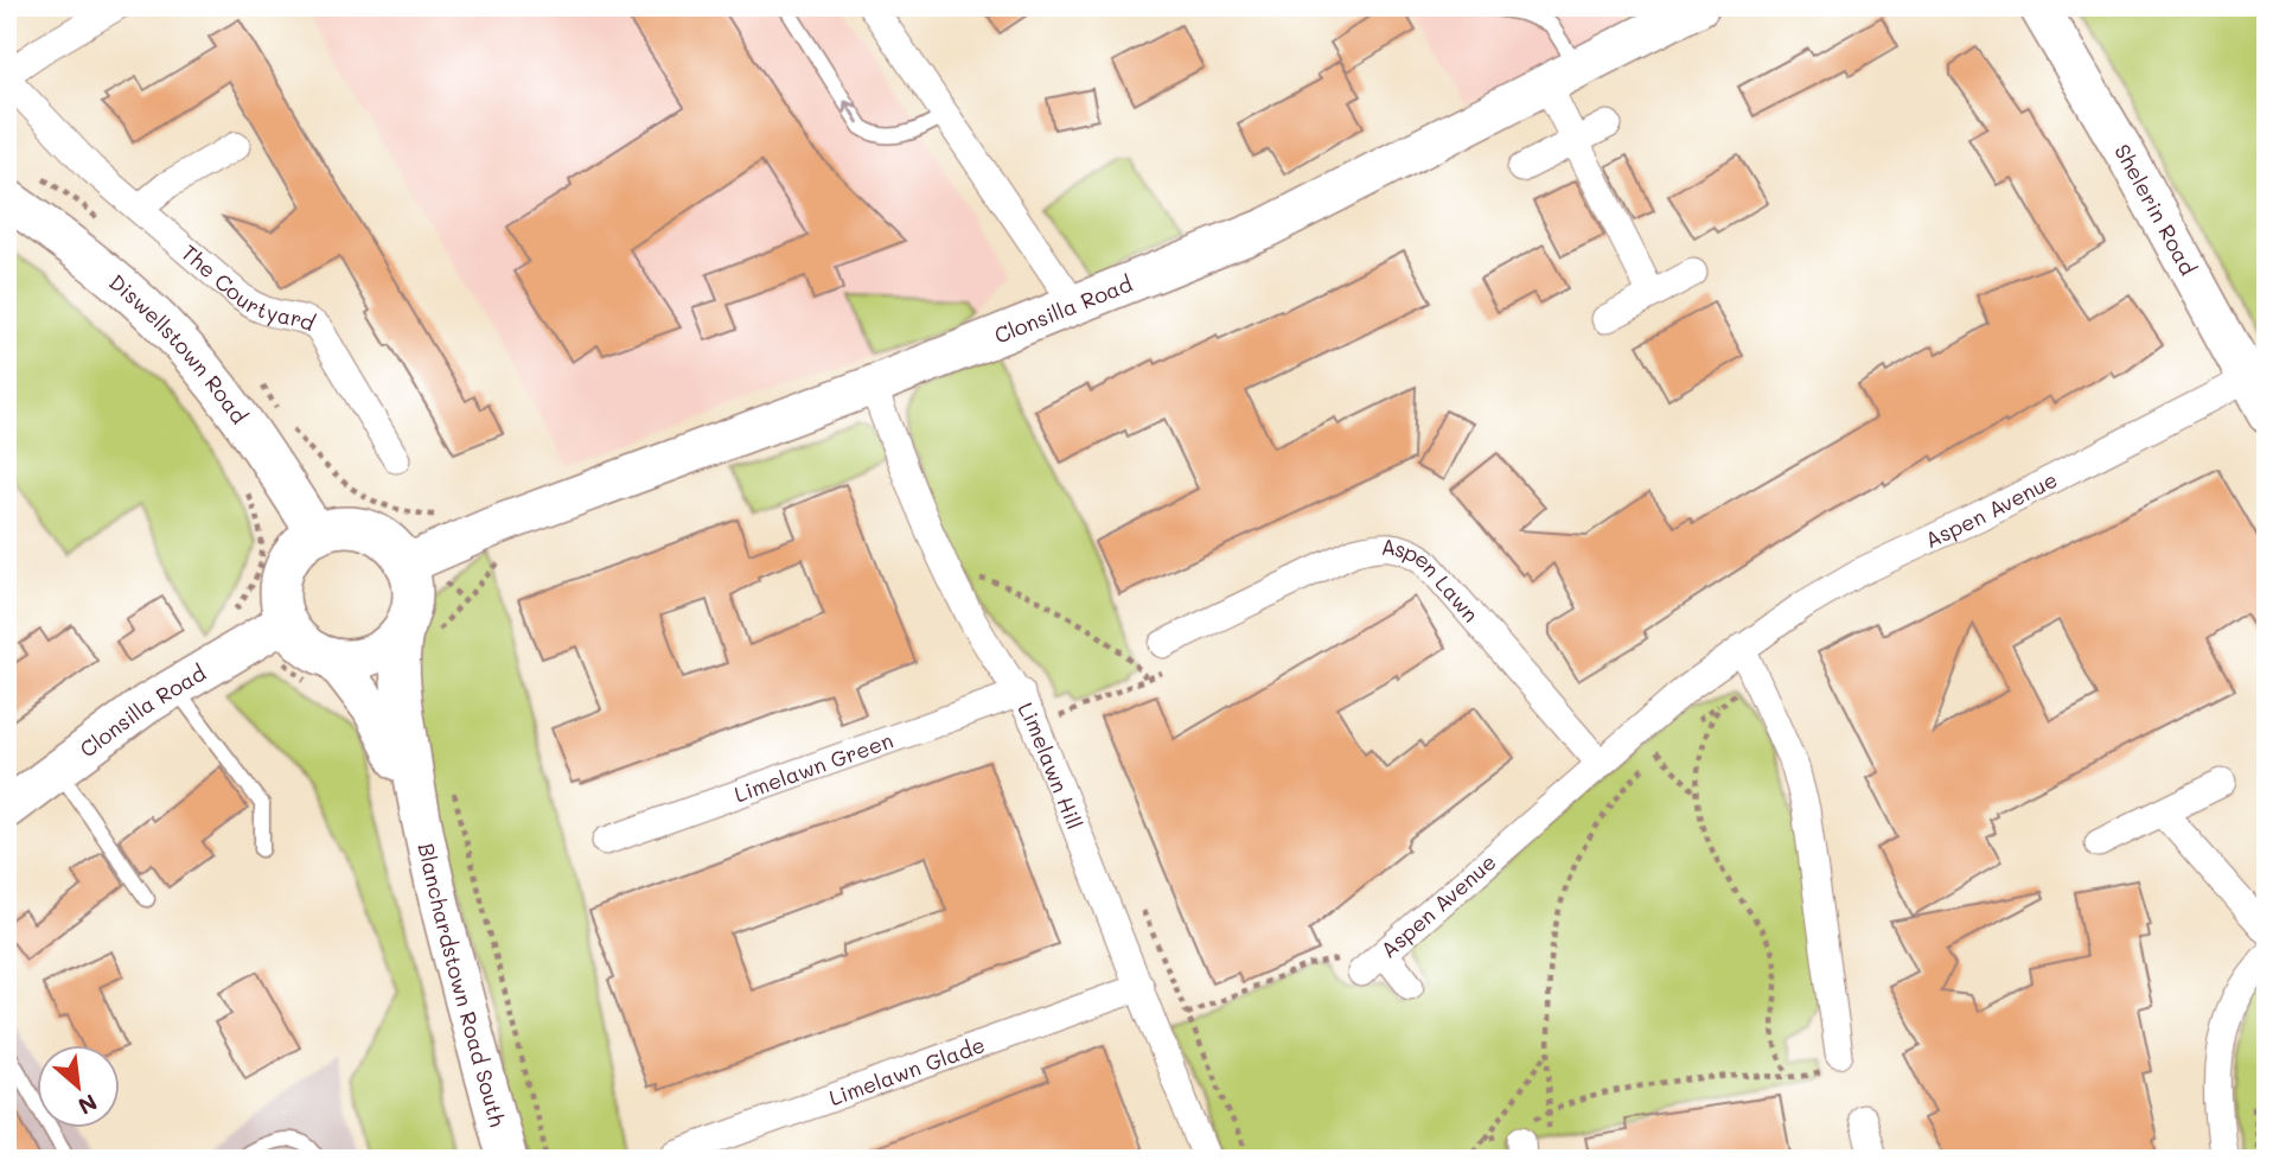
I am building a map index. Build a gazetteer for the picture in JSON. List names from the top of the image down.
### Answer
{
  "streets": {
    "main road": [
      "Shelerin Road",
      "Clonsilla Road",
      "Diswellstown Road",
      "Blanchardstown Road South"
    ],
    "street": [
      "The Courtyard",
      "Aspen Avenue",
      "Aspen Lawn",
      "Limelawn Green",
      "Limelawn Hill",
      "Limelawn Glade"
    ]
  },
  "crossings": [
    ["Shelerin Road", "Aspen Avenue"],
    ["Clonsilla Road", "Diswellstown Road"],
    ["Clonsilla Road", "Limelawn Hill"],
    ["Clonsilla Road", "Blanchardstown Road South"],
    ["Diswellstown Road", "Blanchardstown Road South"],
    ["Aspen Avenue", "Aspen Lawn"],
    ["Limelawn Green", "Limelawn Hill"],
    ["Limelawn Hill", "Limelawn Glade"]
  ],
  "north": "bottom right"
}
